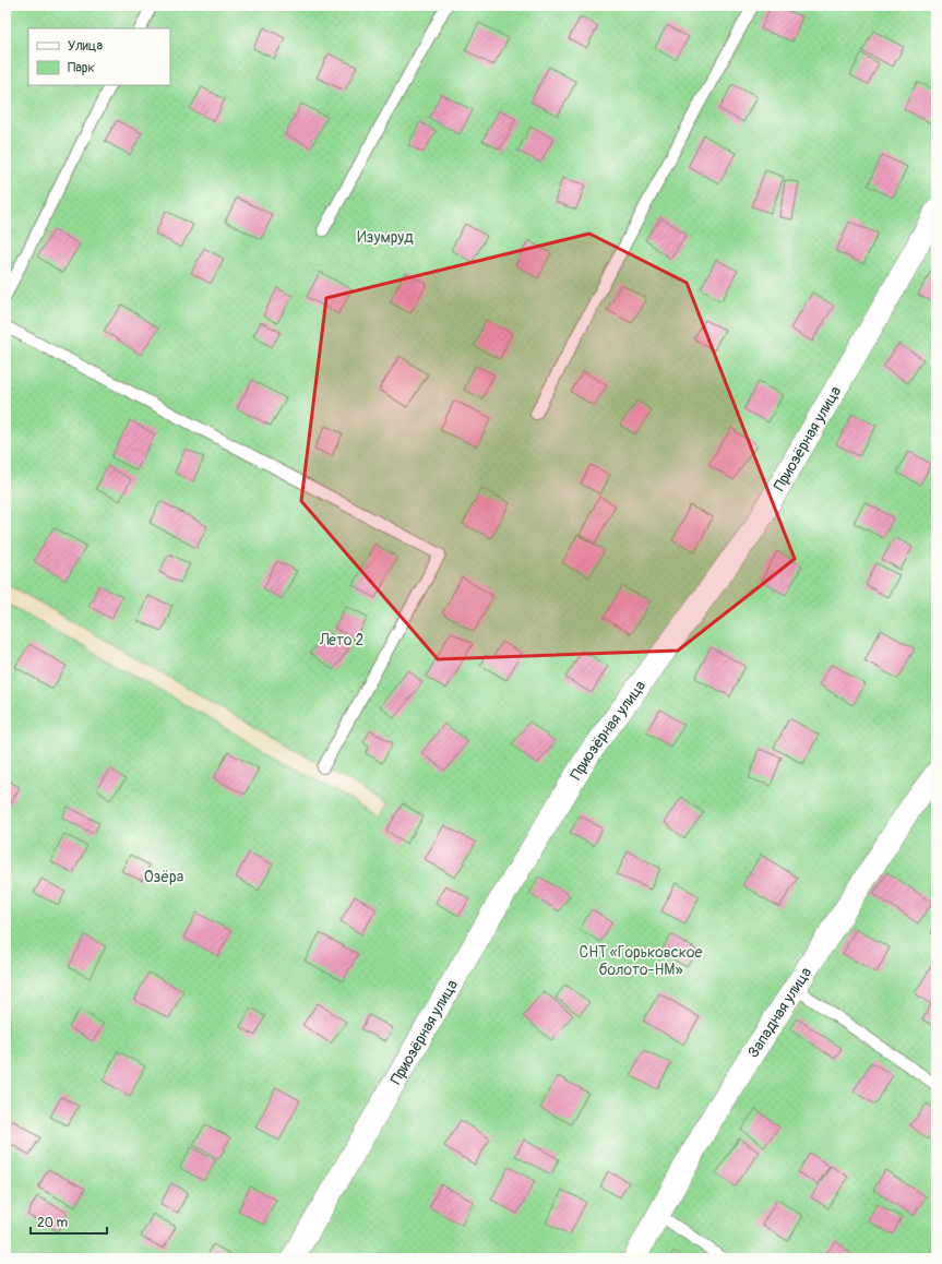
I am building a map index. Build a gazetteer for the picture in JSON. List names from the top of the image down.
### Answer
{
  "streets": {
    "street": ["Приозёрная улица", "Западная улица"]
  },
  "parks": [
    "Изумруд",
    "Лето 2",
    "Озёра",
    "СНТ «Горьковское болото-НМ»"
  ],
  "legend": ["Улица", "Парк"],
  "scale_bar": "20 m"
}
